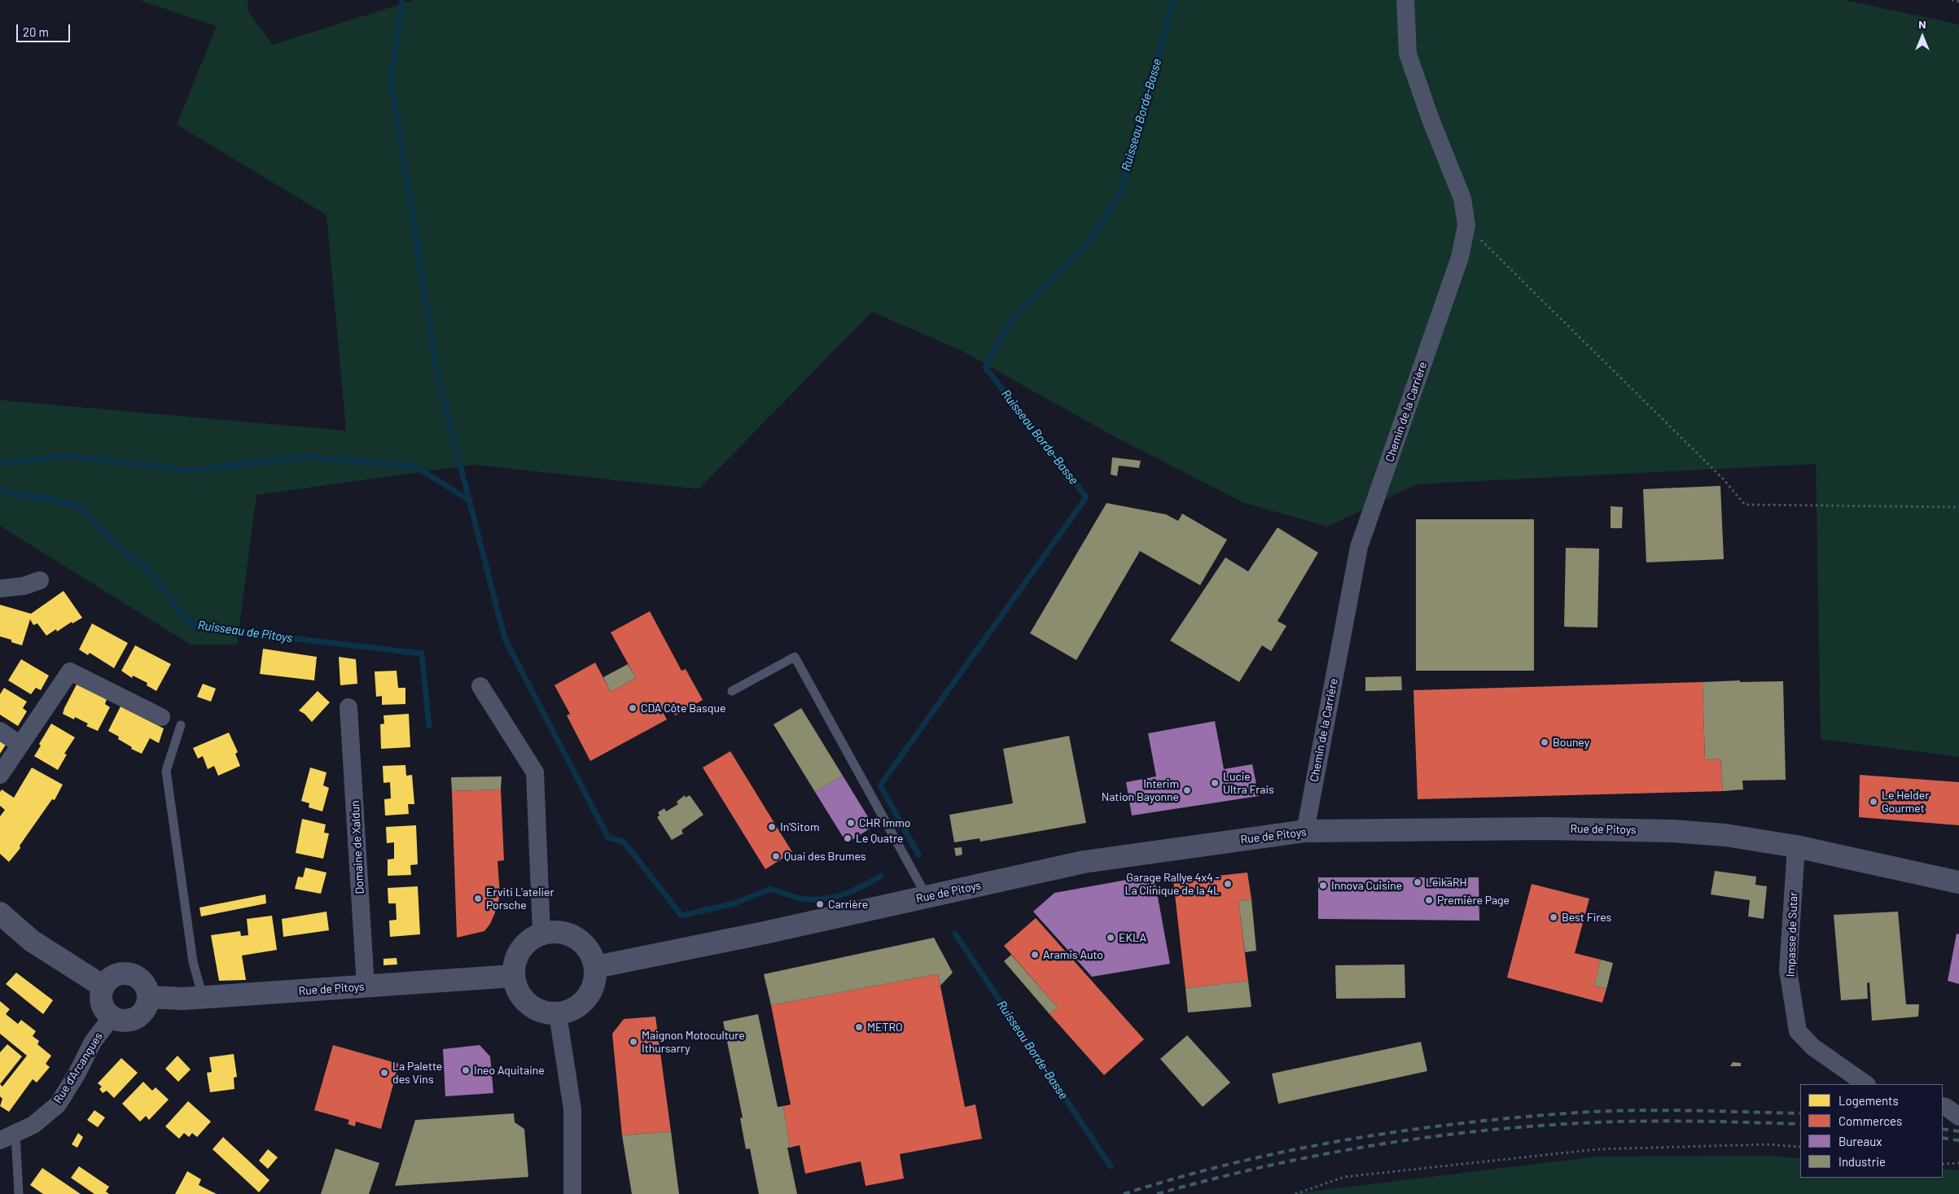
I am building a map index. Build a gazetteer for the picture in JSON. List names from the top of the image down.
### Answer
{
  "streets": {
    "street": [
      "Chemin de la Carrière",
      "Rue de Pitoys",
      "Domaine de Xaldun",
      "Impasse de Sutar",
      "Rue d'Arcangues"
    ]
  },
  "crossings": [
    ["Chemin de la Carrière", "Rue de Pitoys"],
    ["Rue de Pitoys", "Domaine de Xaldun"],
    ["Rue de Pitoys", "Impasse de Sutar"],
    ["Rue de Pitoys", "Rue d'Arcangues"]
  ],
  "water": ["Ruisseau Borde-Basse", "Ruisseau de Pitoys"],
  "places": [
    "CDA Côte Basque",
    "Bouney",
    "Lucie Ultra Frais",
    "Interim Nation Bayonne",
    "Le Helder Gourmet",
    "CHR Immo",
    "In'Sitom",
    "Le Quatre",
    "Quai des Brumes",
    "LeikaRH",
    "Garage Rallye 4x4 - La Clinique de la 4L",
    "Innova Cuisine",
    "Erviti L'atelier Porsche",
    "Première Page",
    "Carrière",
    "Best Fires",
    "EKLA",
    "Aramis Auto",
    "METRO",
    "Maignon Motoculture Ithursarry",
    "Ineo Aquitaine",
    "La Palette des Vins"
  ],
  "legend": [
    "Logements",
    "Commerces",
    "Bureaux",
    "Industrie"
  ],
  "scale_bar": "20 m",
  "north": "top"
}
